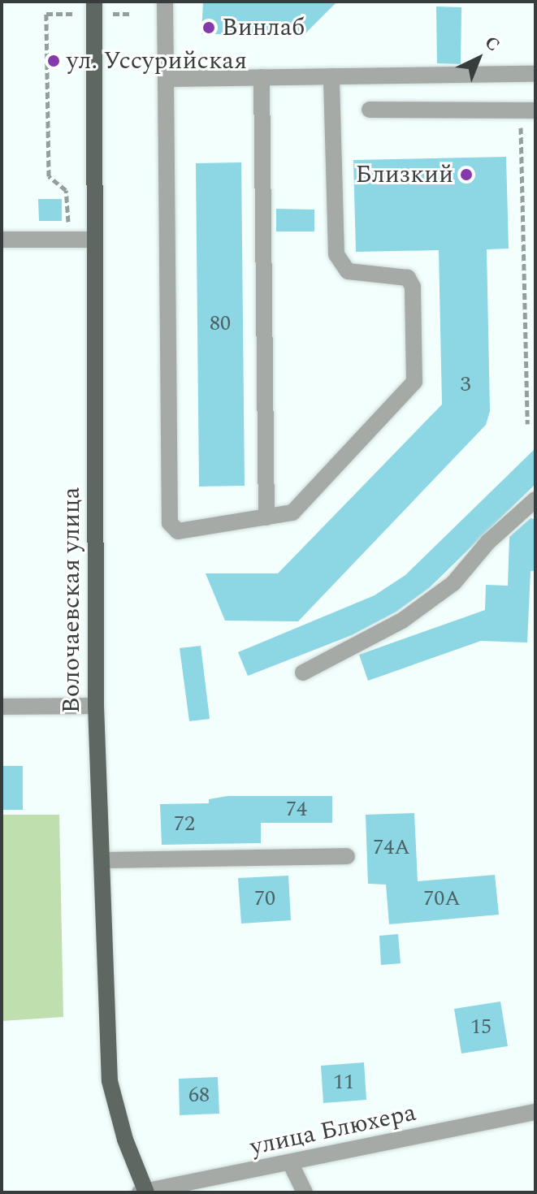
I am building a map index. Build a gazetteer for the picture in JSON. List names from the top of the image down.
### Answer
{
  "streets": {
    "main road": ["Волочаевская улица"],
    "street": ["улица Блюхера"]
  },
  "crossings": [
    ["Волочаевская улица", "улица Блюхера"]
  ],
  "places": ["Винлаб", "ул. Уссурийская", "Близкий"],
  "house_numbers": [
    "80",
    "3",
    "74",
    "72",
    "74А",
    "70",
    "70А",
    "15",
    "11",
    "68"
  ],
  "north": "top right"
}
